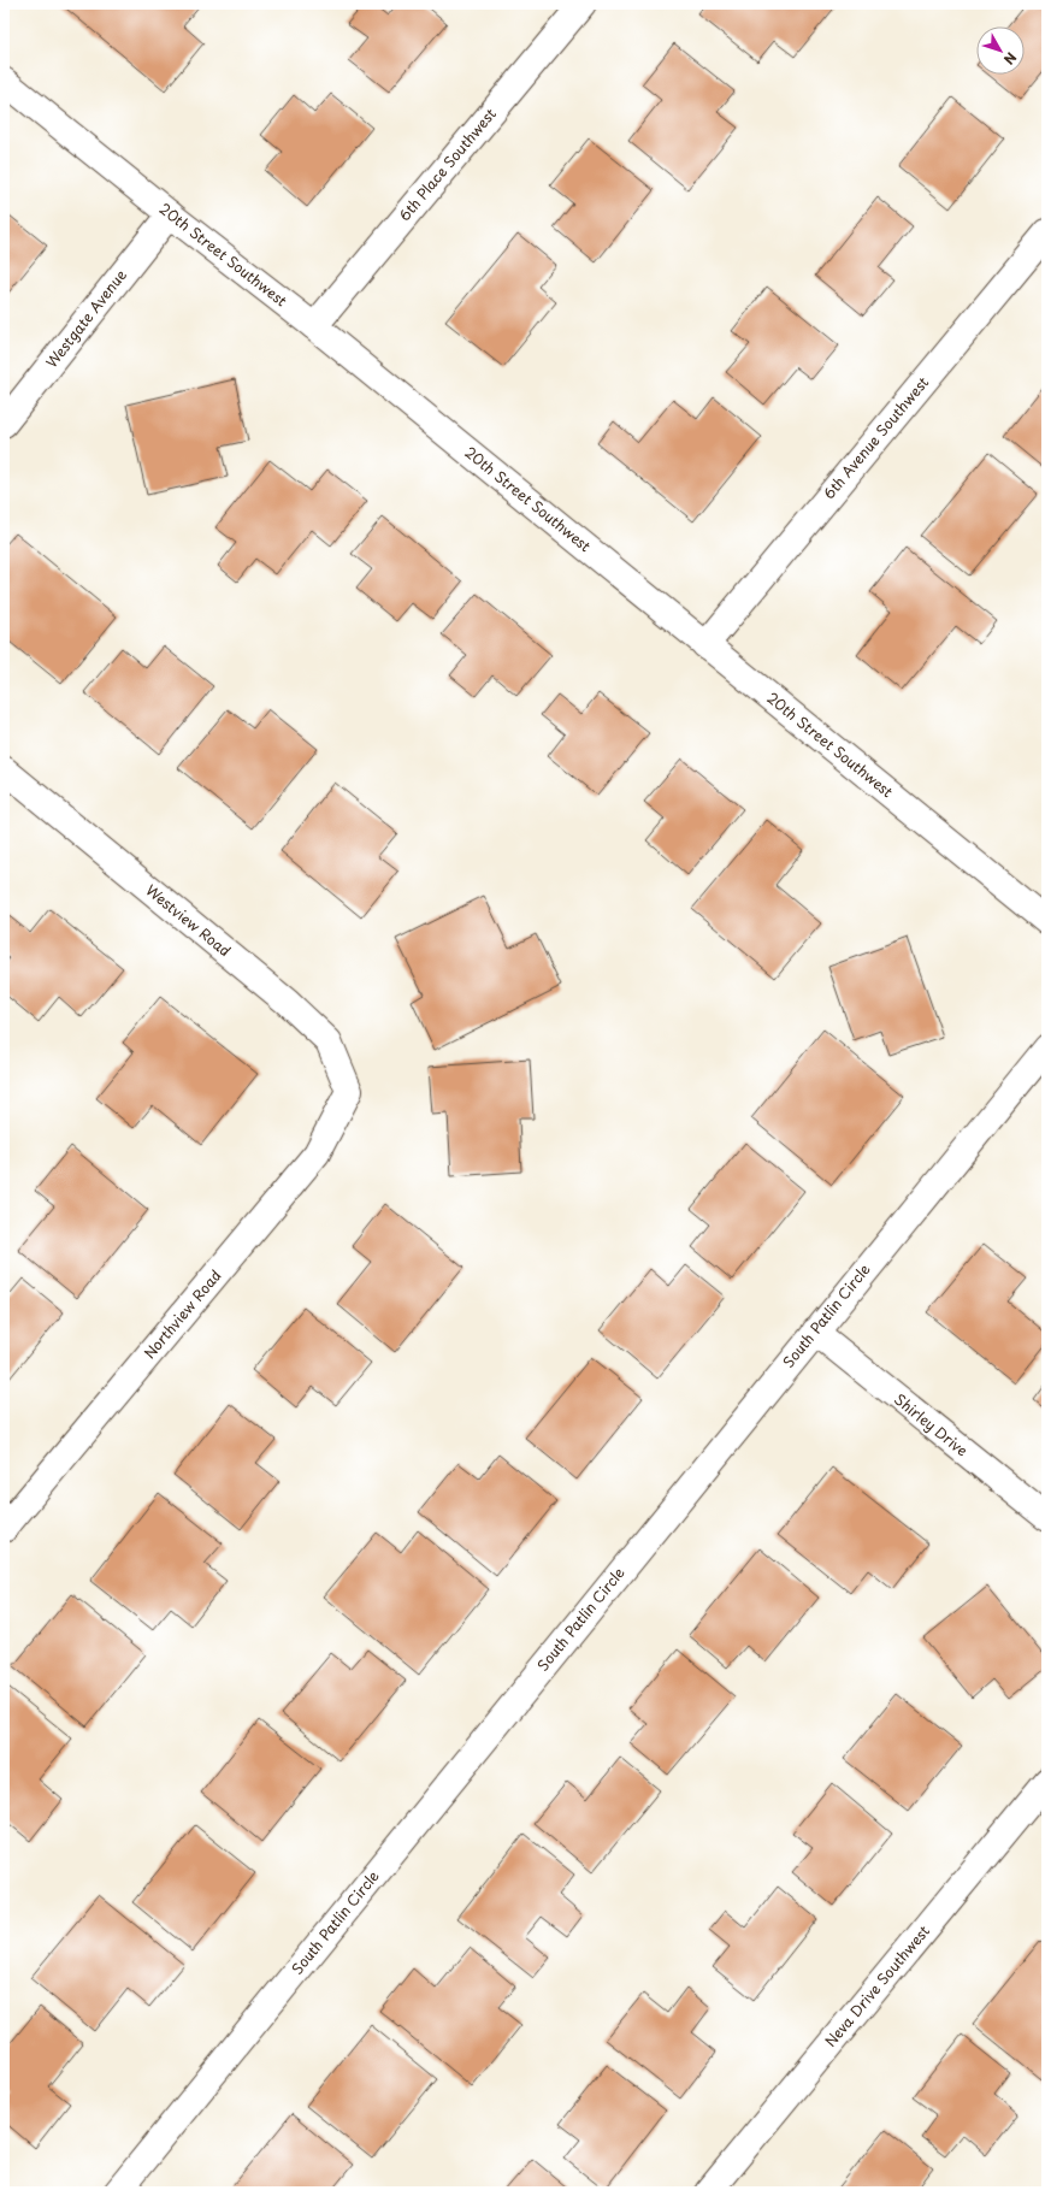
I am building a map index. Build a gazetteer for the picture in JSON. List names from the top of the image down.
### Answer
{
  "streets": {
    "street": [
      "6th Place Southwest",
      "20th Street Southwest",
      "Westgate Avenue",
      "6th Avenue Southwest",
      "Westview Road",
      "Northview Road",
      "South Patlin Circle",
      "Shirley Drive",
      "Neva Drive Southwest"
    ]
  },
  "crossings": [
    ["6th Place Southwest", "20th Street Southwest"],
    ["20th Street Southwest", "Westgate Avenue"],
    ["20th Street Southwest", "6th Avenue Southwest"],
    ["Westview Road", "Northview Road"],
    ["South Patlin Circle", "Shirley Drive"]
  ],
  "north": "bottom right"
}
